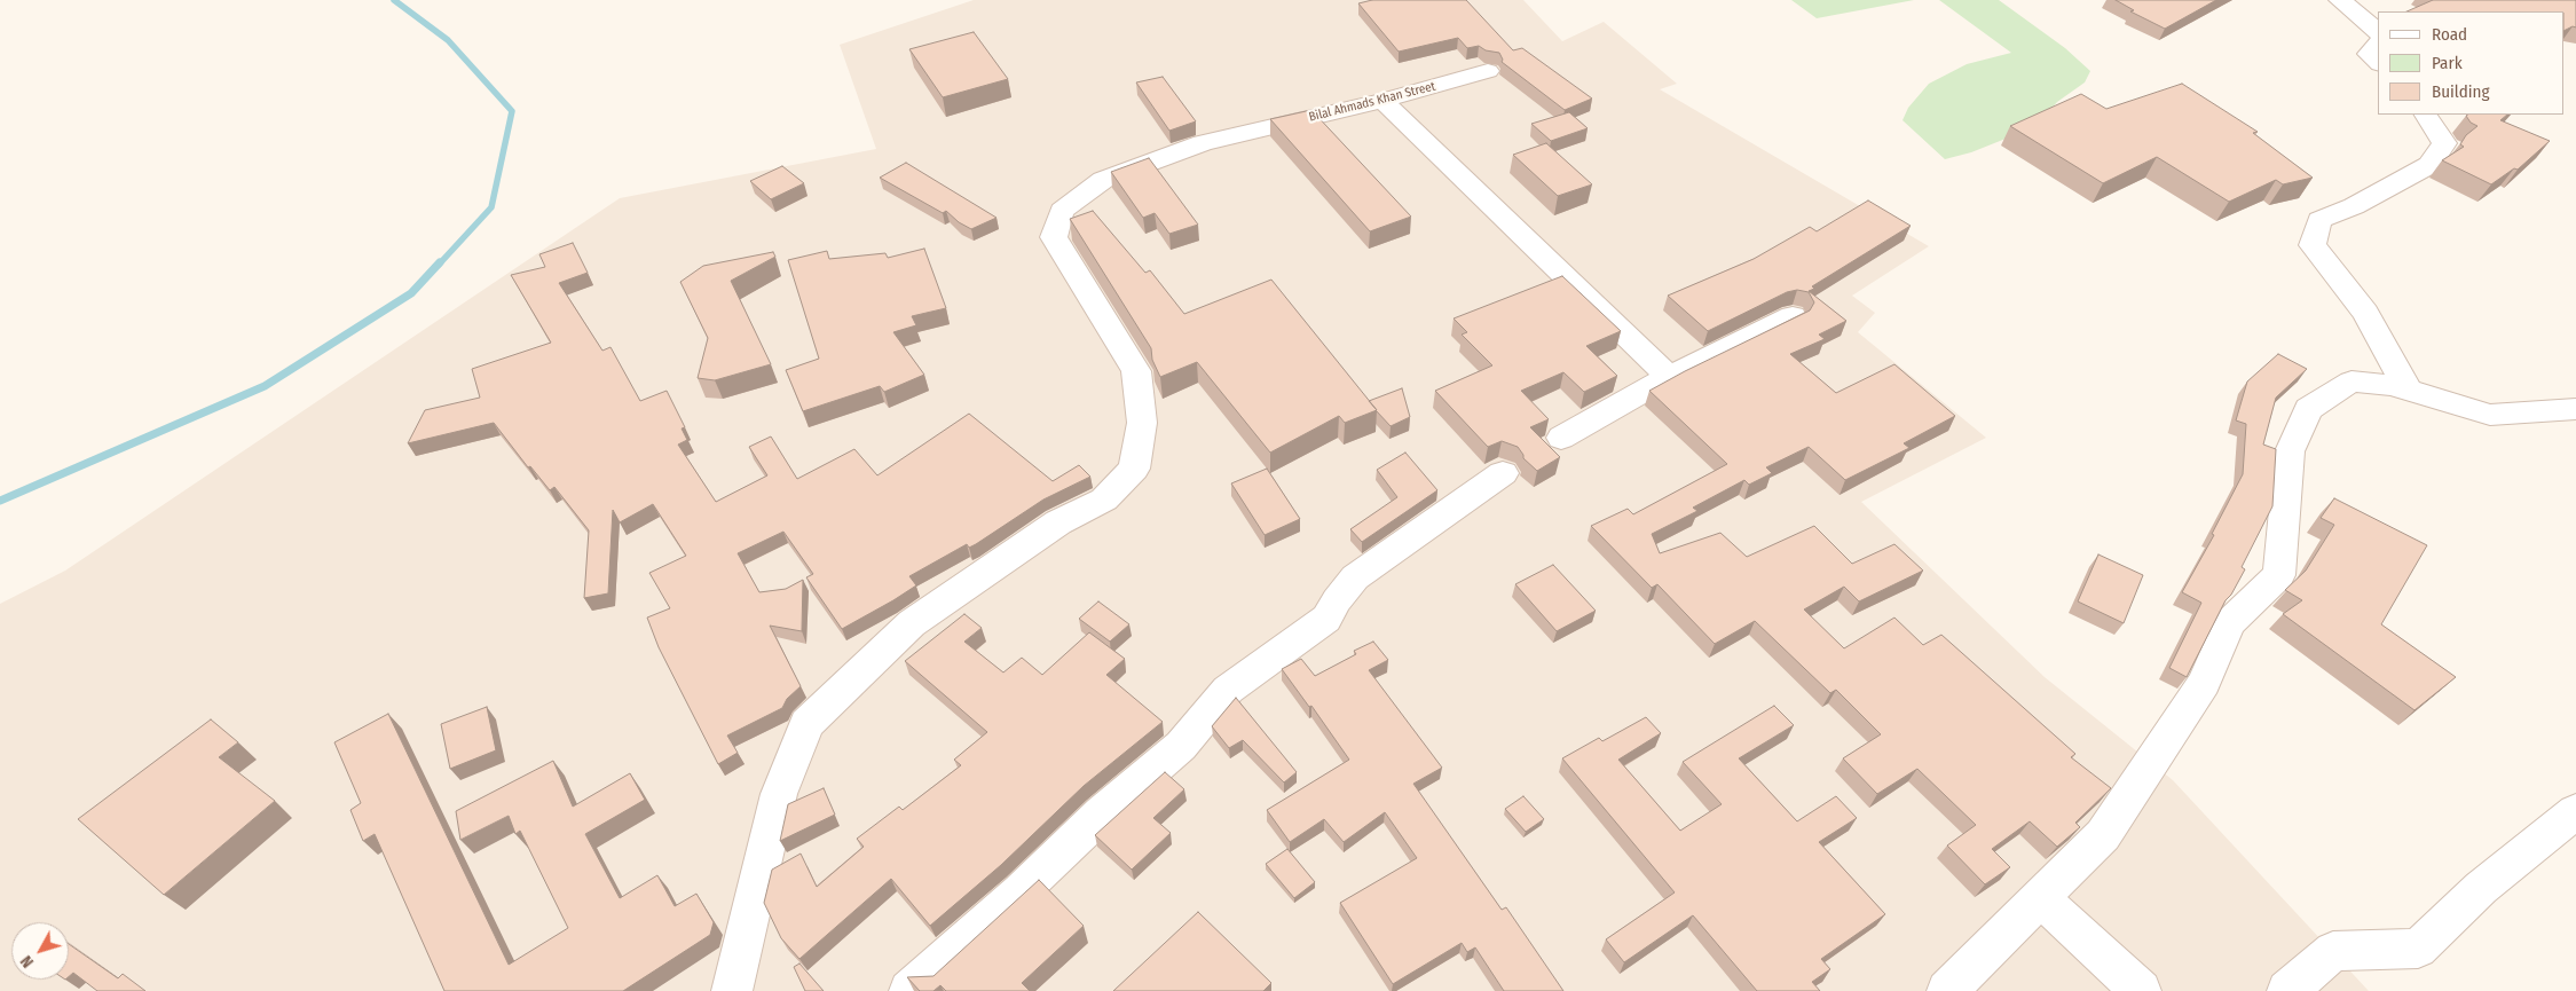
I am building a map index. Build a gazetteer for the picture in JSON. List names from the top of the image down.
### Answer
{
  "streets": {
    "street": ["Bilal Ahmads Khan Street"]
  },
  "legend": ["Road", "Park", "Building"],
  "north": "bottom left"
}
